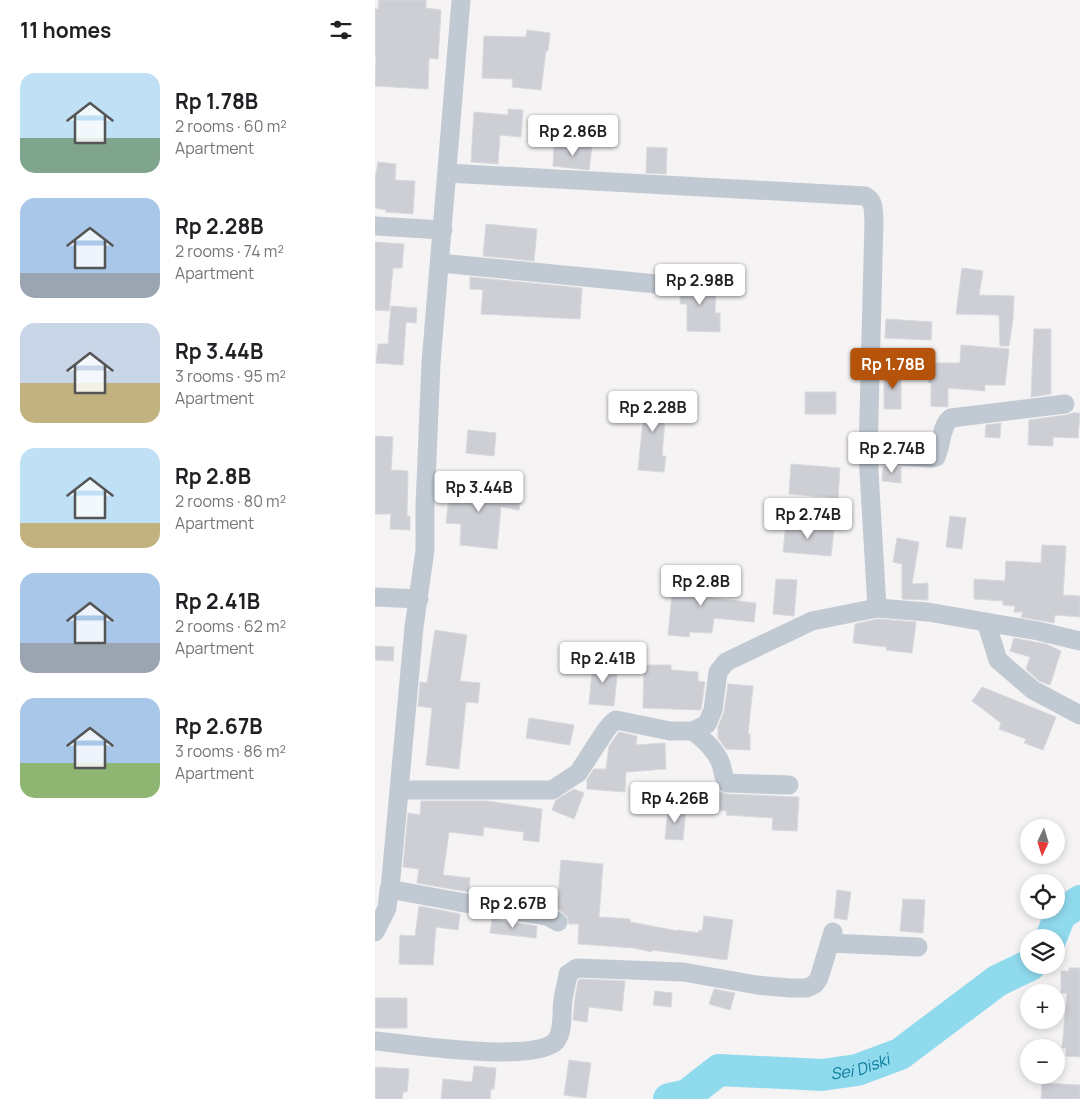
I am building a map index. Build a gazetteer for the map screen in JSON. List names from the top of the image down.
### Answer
{
  "water": ["Sei Diski"],
  "north": "bottom",
  "page": {
    "heading": "11 homes",
    "list": [
      {
        "name": "Rp 1.78B",
        "note": "2 rooms · 60 m² · Apartment"
      },
      {
        "name": "Rp 2.28B",
        "note": "2 rooms · 74 m² · Apartment"
      },
      {
        "name": "Rp 3.44B",
        "note": "3 rooms · 95 m² · Apartment"
      },
      {
        "name": "Rp 2.8B",
        "note": "2 rooms · 80 m² · Apartment"
      },
      {
        "name": "Rp 2.41B",
        "note": "2 rooms · 62 m² · Apartment"
      },
      {
        "name": "Rp 2.67B",
        "note": "3 rooms · 86 m² · Apartment"
      }
    ],
    "price": [
      "Rp 2.86B",
      "Rp 2.98B",
      "Rp 1.78B",
      "Rp 2.28B",
      "Rp 2.74B",
      "Rp 3.44B",
      "Rp 2.74B",
      "Rp 2.8B",
      "Rp 2.41B",
      "Rp 4.26B",
      "Rp 2.67B"
    ],
    "map_buttons": ["+", "−"]
  }
}
